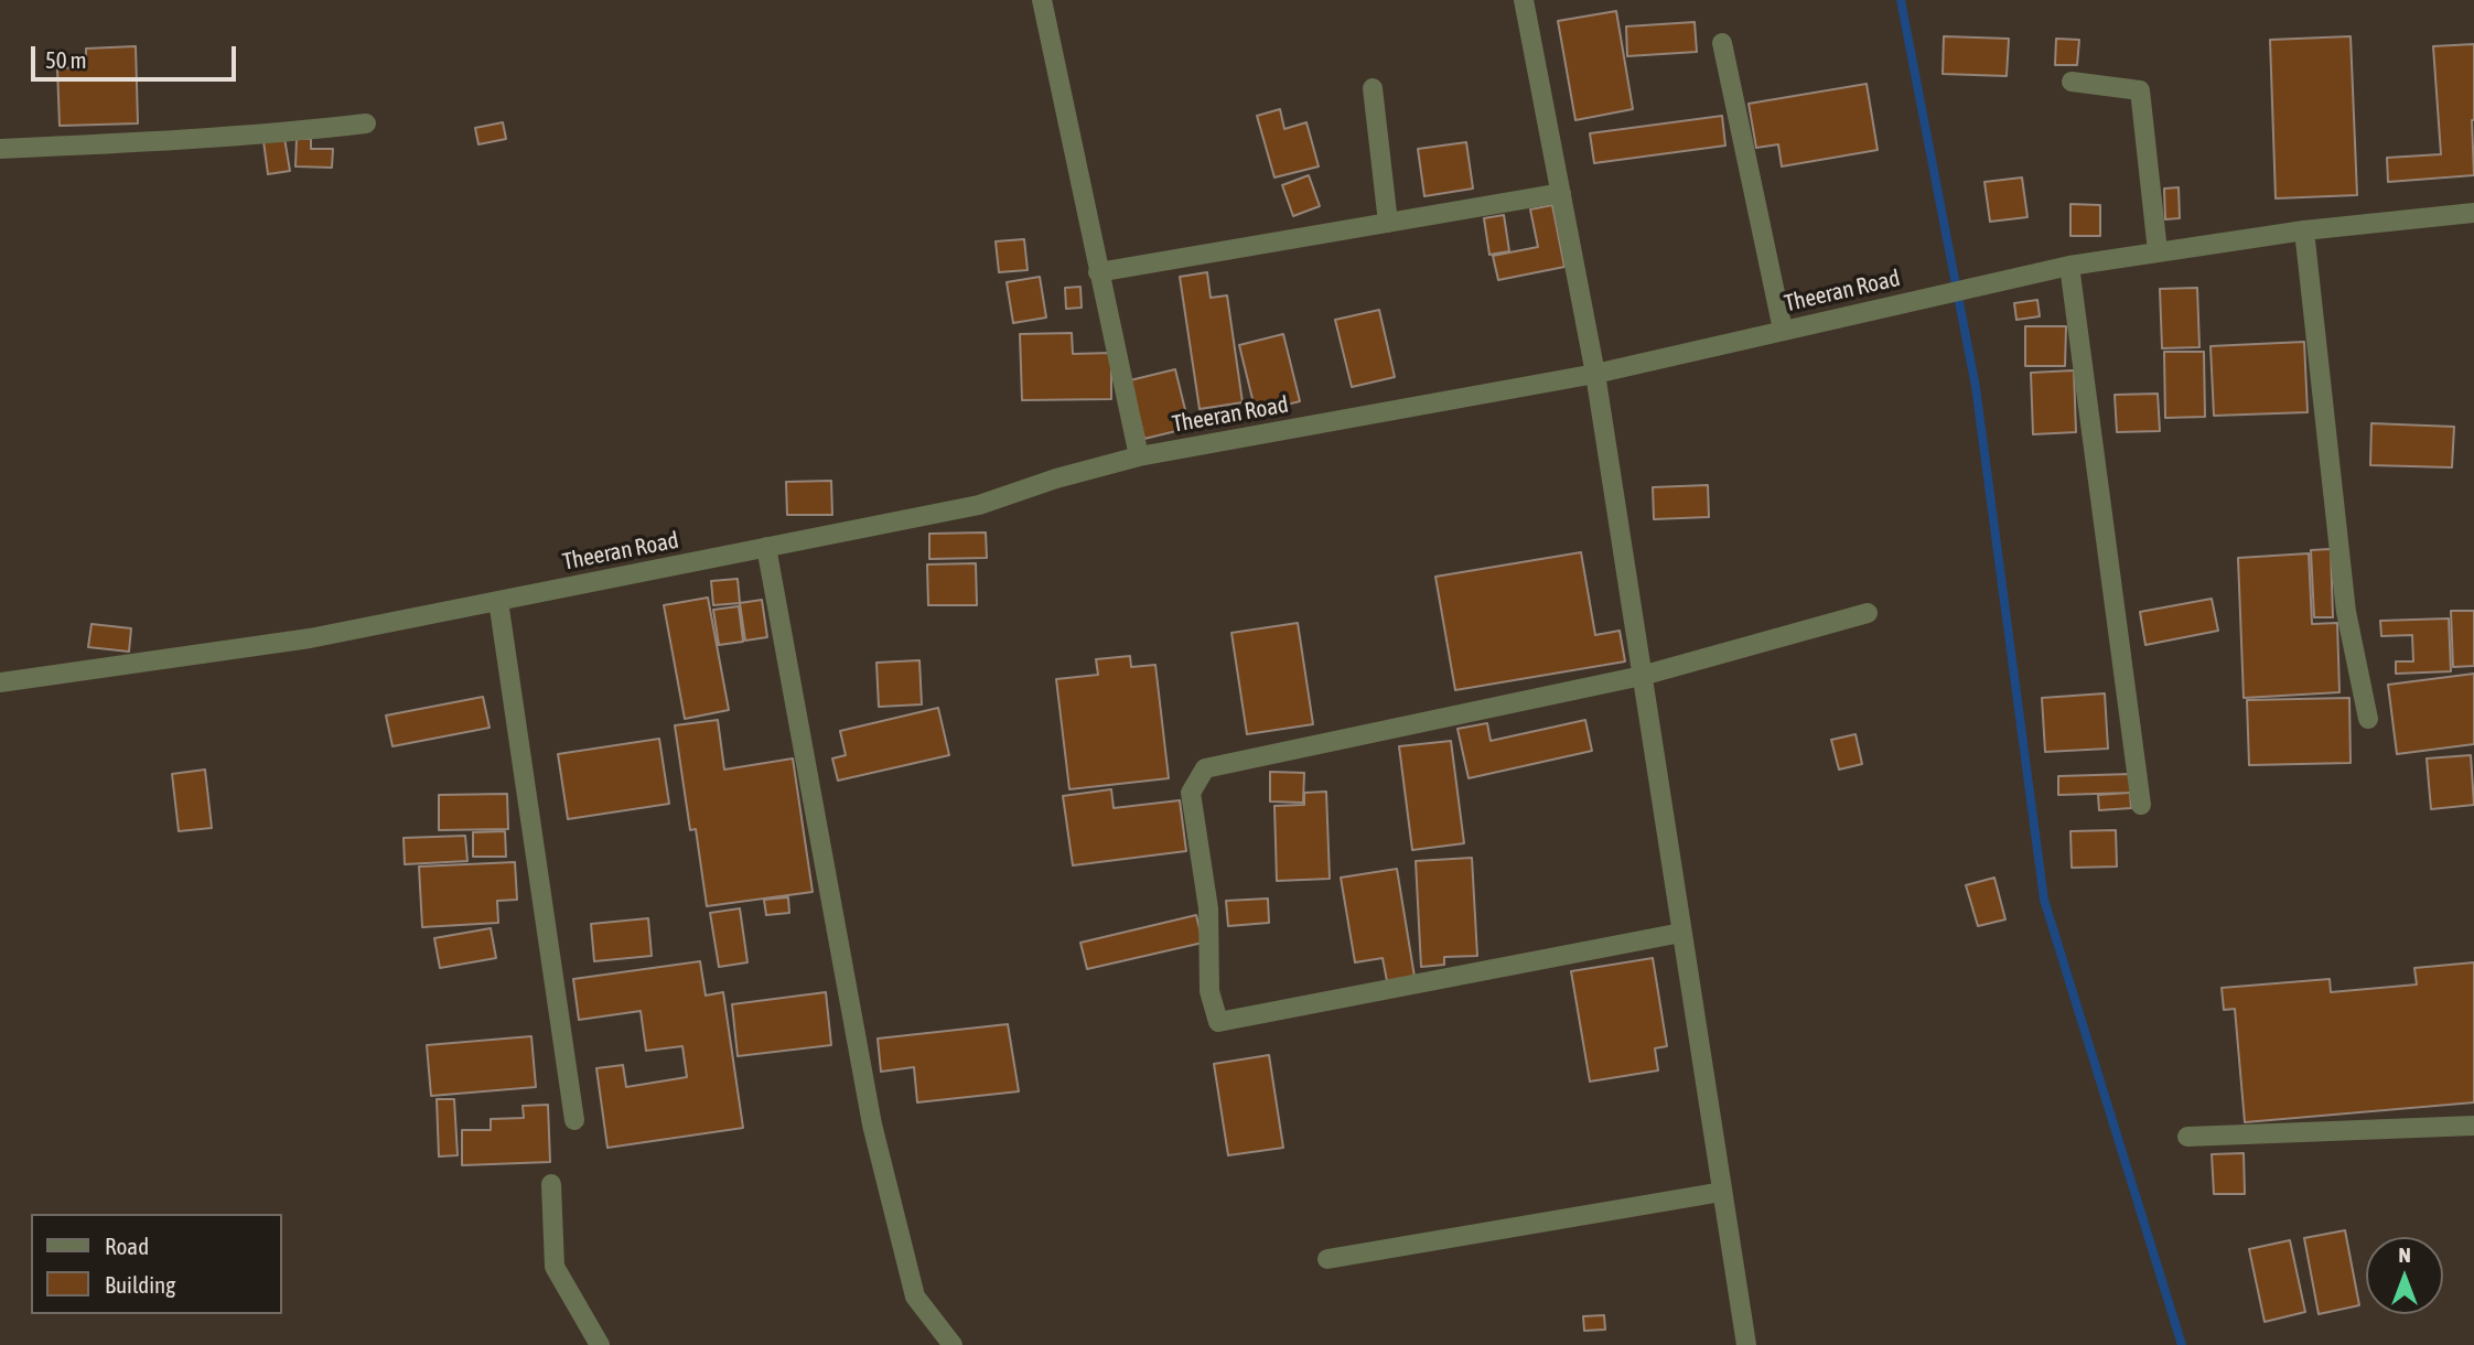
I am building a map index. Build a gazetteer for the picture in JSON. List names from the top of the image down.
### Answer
{
  "streets": {
    "street": ["Theeran Road"]
  },
  "legend": ["Road", "Building"],
  "scale_bar": "50 m",
  "north": "top"
}
